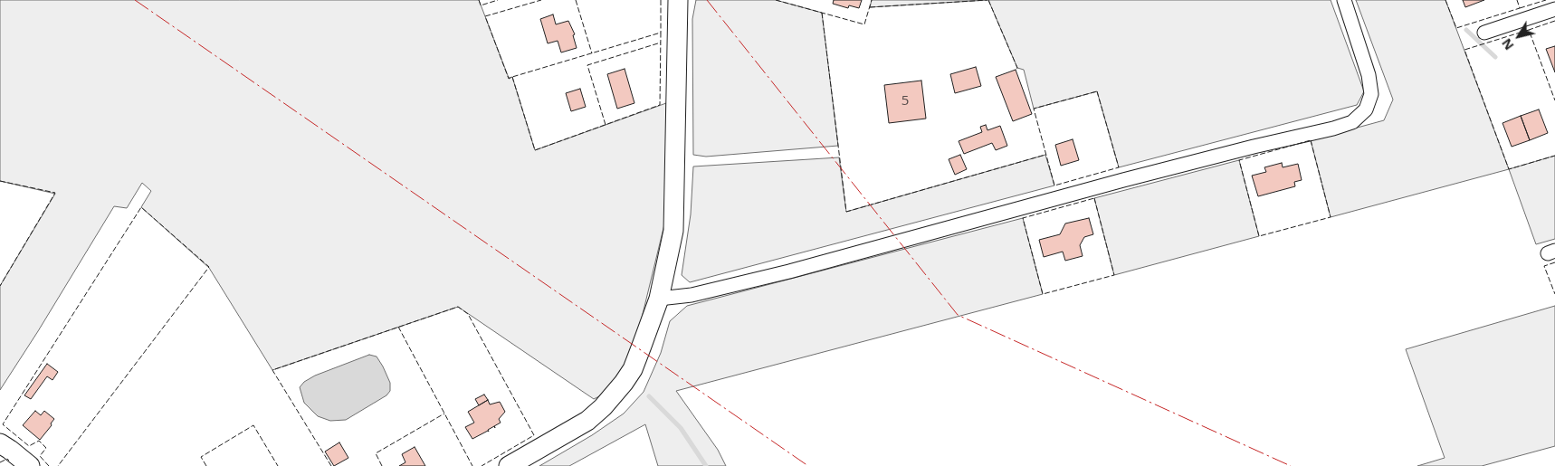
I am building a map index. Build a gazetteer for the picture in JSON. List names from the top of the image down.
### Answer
{
  "house_numbers": ["5"],
  "north": "bottom left"
}
